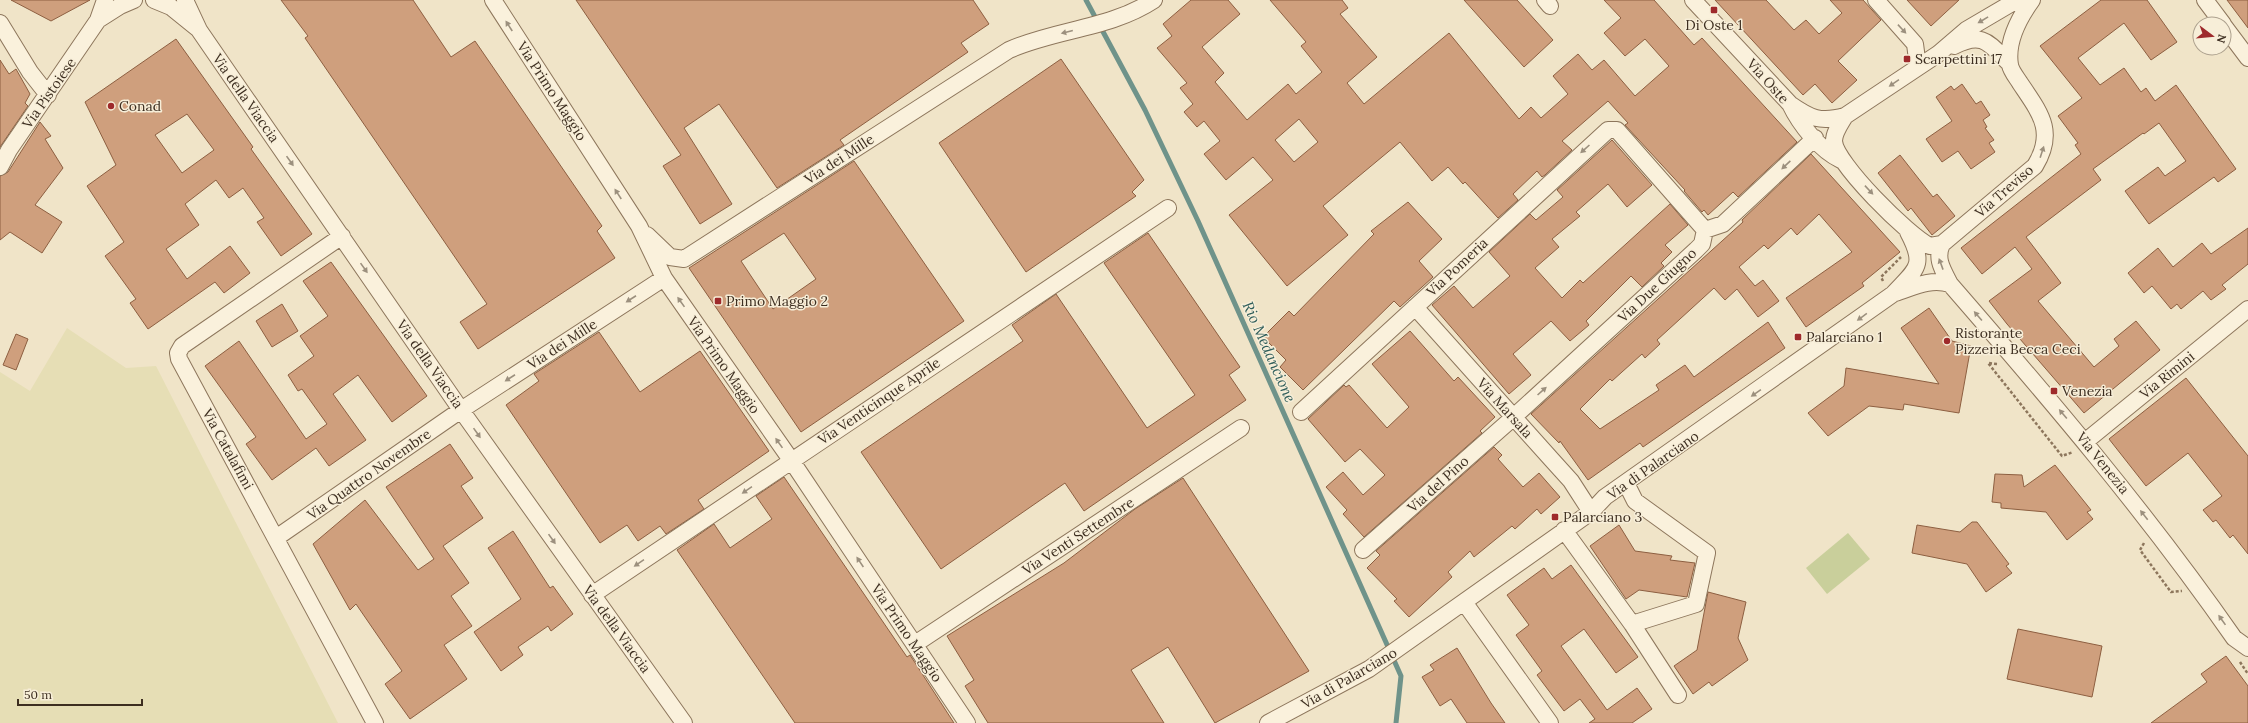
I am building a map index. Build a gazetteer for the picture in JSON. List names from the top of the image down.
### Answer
{
  "streets": {
    "street": [
      "Via Oste",
      "Via Primo Maggio",
      "Via Pistoiese",
      "Via della Viaccia",
      "Via dei Mille",
      "Via Treviso",
      "Via Pomeria",
      "Via Due Giugno",
      "Via Rimini",
      "Via Venticinque Aprile",
      "Via Marsala",
      "Via Catalafimi",
      "Via Venezia",
      "Via di Palarciano",
      "Via Quattro Novembre",
      "Via del Pino",
      "Via Venti Settembre"
    ]
  },
  "crossings": [
    ["Via Oste", "Via Treviso"],
    ["Via Oste", "Via Venezia"],
    ["Via Oste", "Via di Palarciano"],
    ["Via Primo Maggio", "Via dei Mille"],
    ["Via Primo Maggio", "Via Venticinque Aprile"],
    ["Via Primo Maggio", "Via Venti Settembre"],
    ["Via della Viaccia", "Via dei Mille"],
    ["Via della Viaccia", "Via Venticinque Aprile"],
    ["Via della Viaccia", "Via Catalafimi"],
    ["Via della Viaccia", "Via Quattro Novembre"],
    ["Via dei Mille", "Via Quattro Novembre"],
    ["Via Treviso", "Via Venezia"],
    ["Via Pomeria", "Via Due Giugno"],
    ["Via Pomeria", "Via Marsala"],
    ["Via Due Giugno", "Via Marsala"],
    ["Via Due Giugno", "Via del Pino"],
    ["Via Rimini", "Via Venezia"],
    ["Via Marsala", "Via di Palarciano"],
    ["Via Marsala", "Via del Pino"],
    ["Via Catalafimi", "Via Quattro Novembre"]
  ],
  "one_way": [
    "Via Primo Maggio",
    "Via della Viaccia",
    "Via dei Mille",
    "Via Treviso",
    "Via Due Giugno",
    "Via Venezia",
    "Via di Palarciano"
  ],
  "water": ["Rio Medancione"],
  "places": {
    "transit": [
      "Di Oste 1",
      "Scarpettini 17",
      "Primo Maggio 2",
      "Palarciano 1",
      "Venezia",
      "Palarciano 3"
    ],
    "other": ["Conad", "Ristorante Pizzeria Becca Ceci"]
  },
  "scale_bar": "50 m",
  "north": "right"
}
